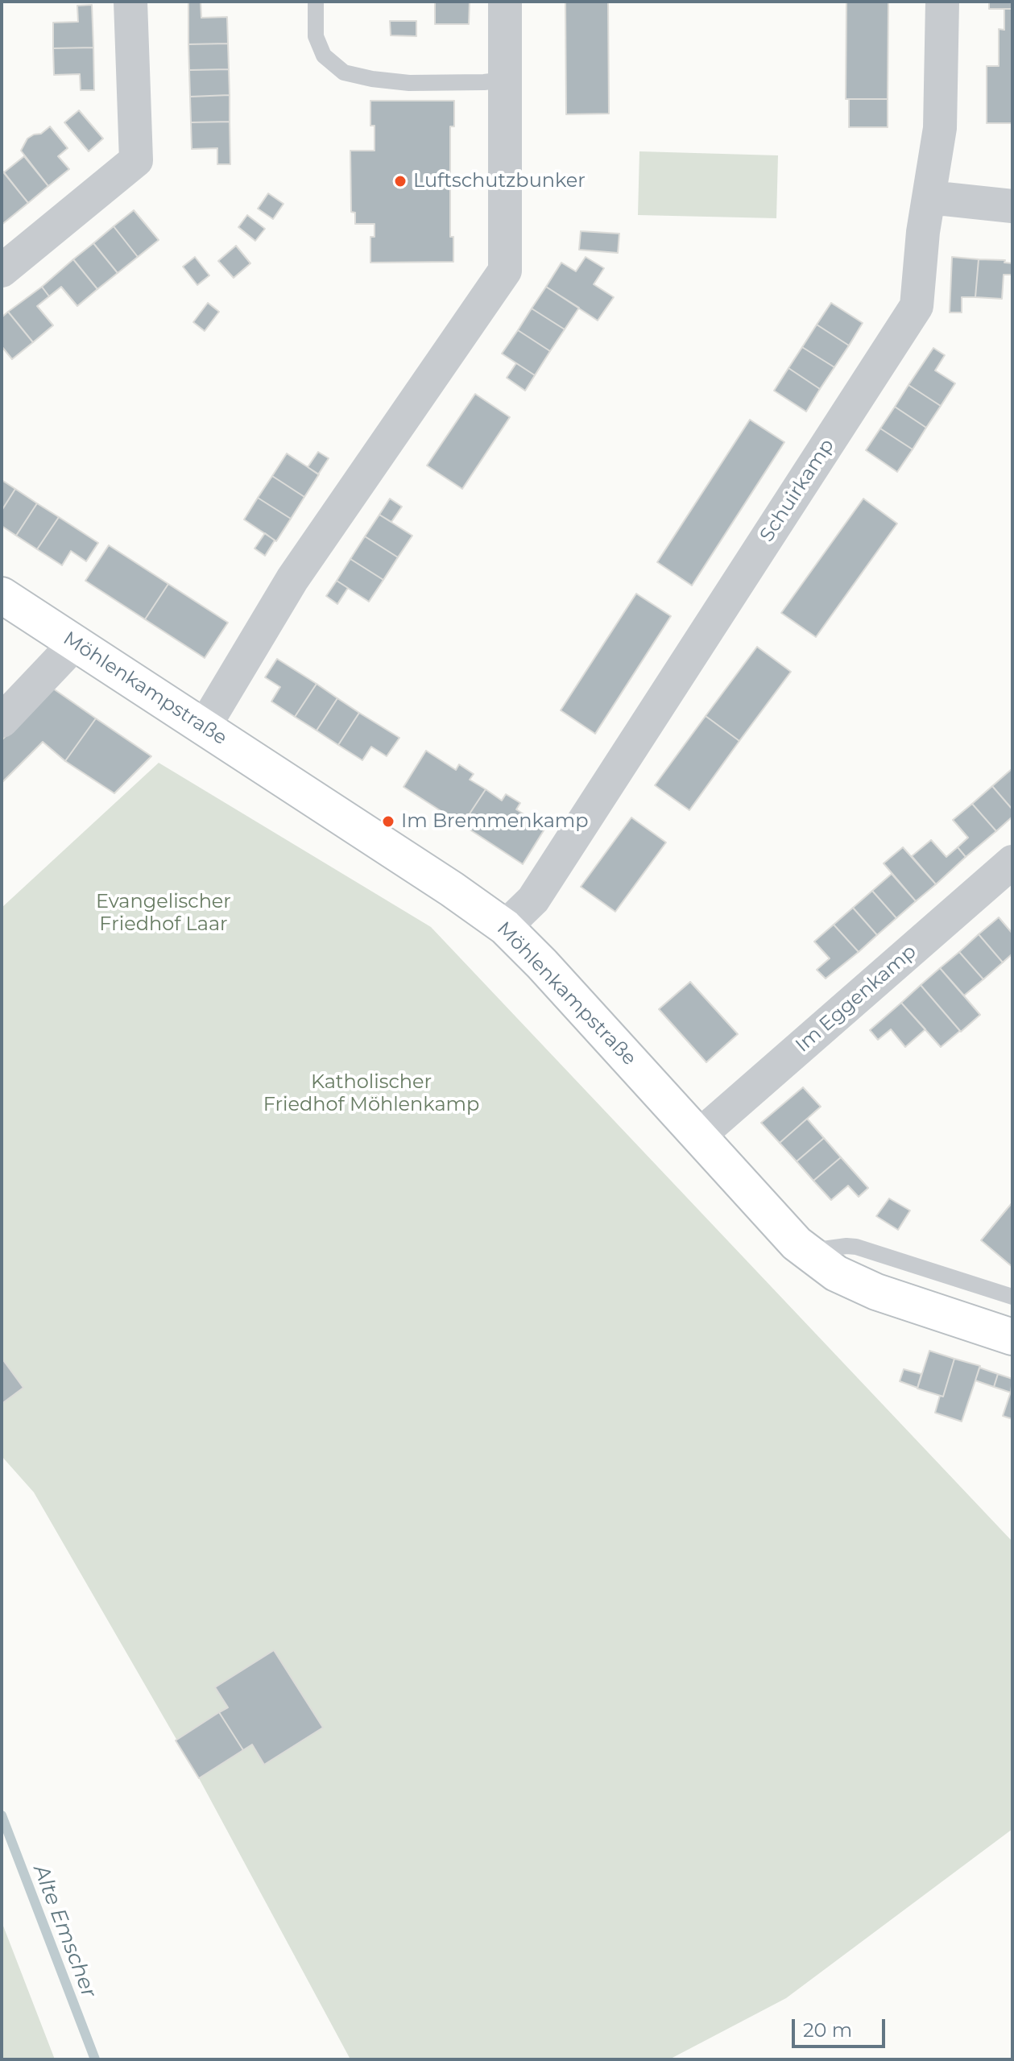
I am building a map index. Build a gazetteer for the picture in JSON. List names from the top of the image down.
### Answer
{
  "streets": {
    "street": ["Schuirkamp", "Möhlenkampstraße", "Im Eggenkamp"]
  },
  "crossings": [
    ["Schuirkamp", "Möhlenkampstraße"],
    ["Möhlenkampstraße", "Im Eggenkamp"]
  ],
  "water": ["Alte Emscher"],
  "parks": ["Evangelischer Friedhof Laar", "Katholischer Friedhof Möhlenkamp"],
  "places": ["Luftschutzbunker", "Im Bremmenkamp"],
  "scale_bar": "20 m"
}
